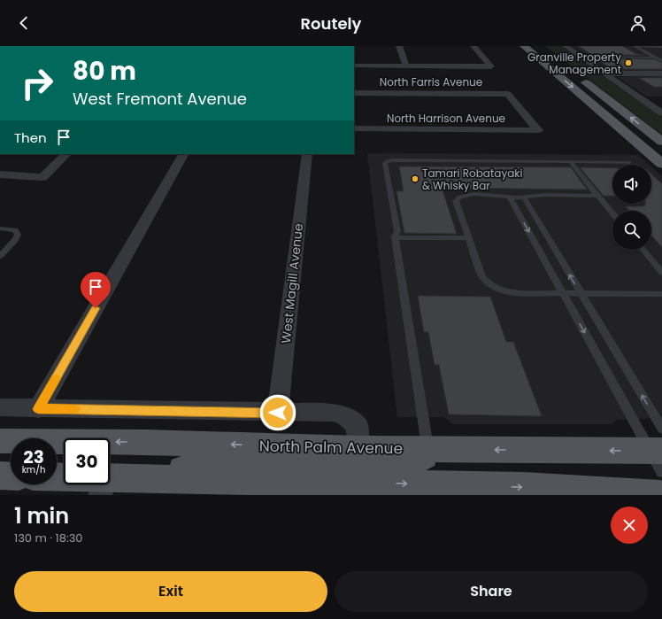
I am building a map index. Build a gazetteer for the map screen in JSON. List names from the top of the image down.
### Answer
{
  "streets": {
    "main road": ["North Palm Avenue"],
    "street": ["North Farris Avenue", "North Harrison Avenue", "West Magill Avenue"]
  },
  "crossings": [
    ["North Farris Avenue", "North Harrison Avenue"]
  ],
  "places": ["Granville Property Management", "Tamari Robatayaki & Whisky Bar"],
  "page": {
    "header": "Routely",
    "turn": ["80 m", "West Fremont Avenue"],
    "then": "Then",
    "speed": "23 km/h",
    "limit": "30",
    "heading": ["1 min", "130 m · 18:30"],
    "buttons": ["Exit", "Share"]
  }
}
